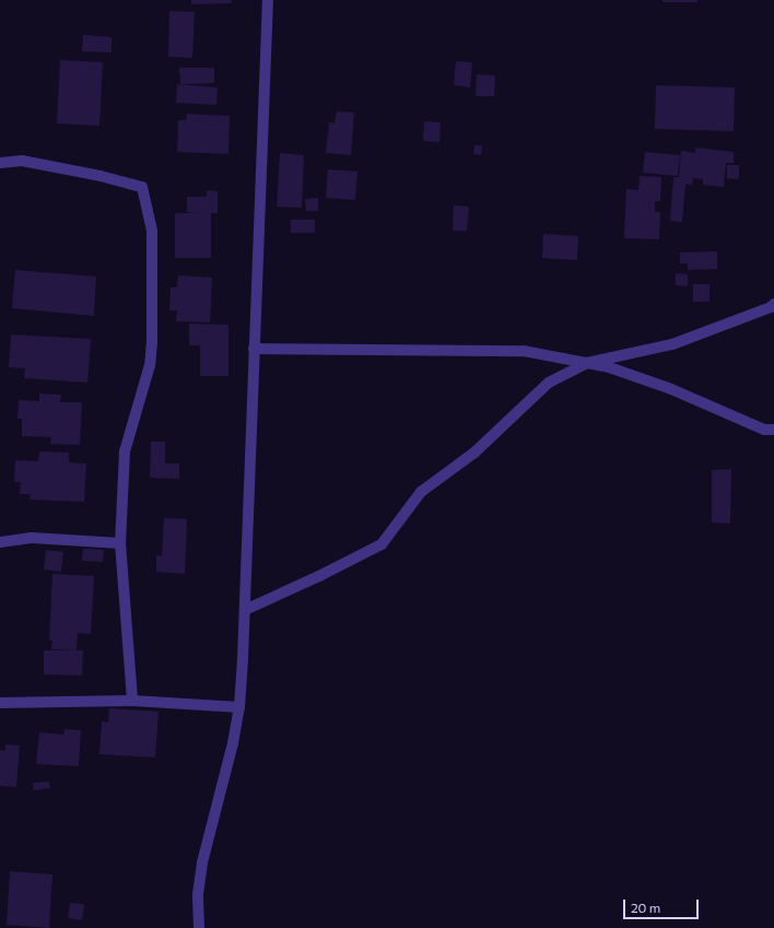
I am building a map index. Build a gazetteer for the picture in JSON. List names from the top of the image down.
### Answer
{
  "scale_bar": "20 m"
}
